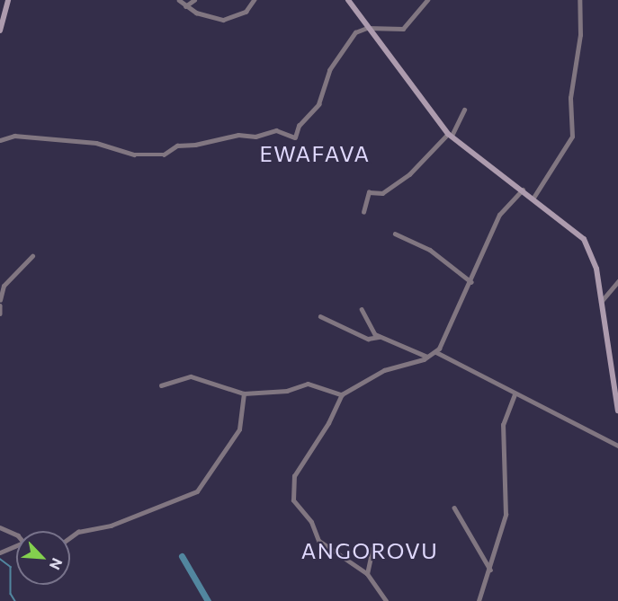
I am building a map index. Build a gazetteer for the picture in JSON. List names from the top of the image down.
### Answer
{
  "districts": ["EWAFAVA", "ANGOROVU"],
  "north": "bottom right"
}
